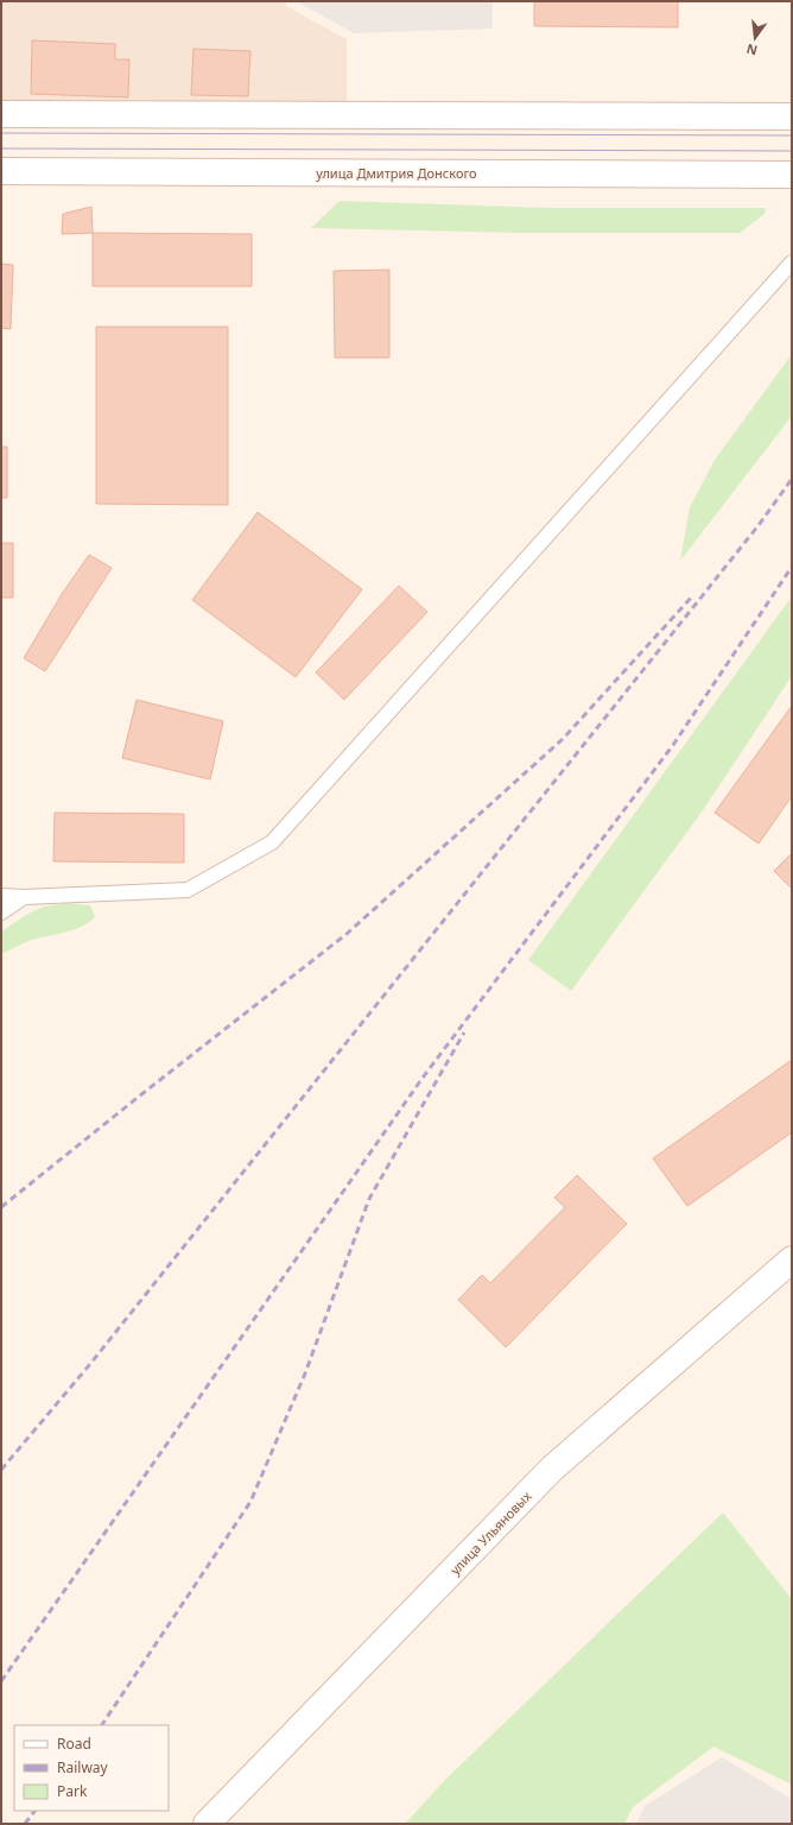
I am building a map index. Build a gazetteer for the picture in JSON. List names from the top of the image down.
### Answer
{
  "streets": {
    "street": ["улица Дмитрия Донского", "улица Ульяновых"]
  },
  "legend": ["Road", "Railway", "Park"],
  "north": "bottom"
}
